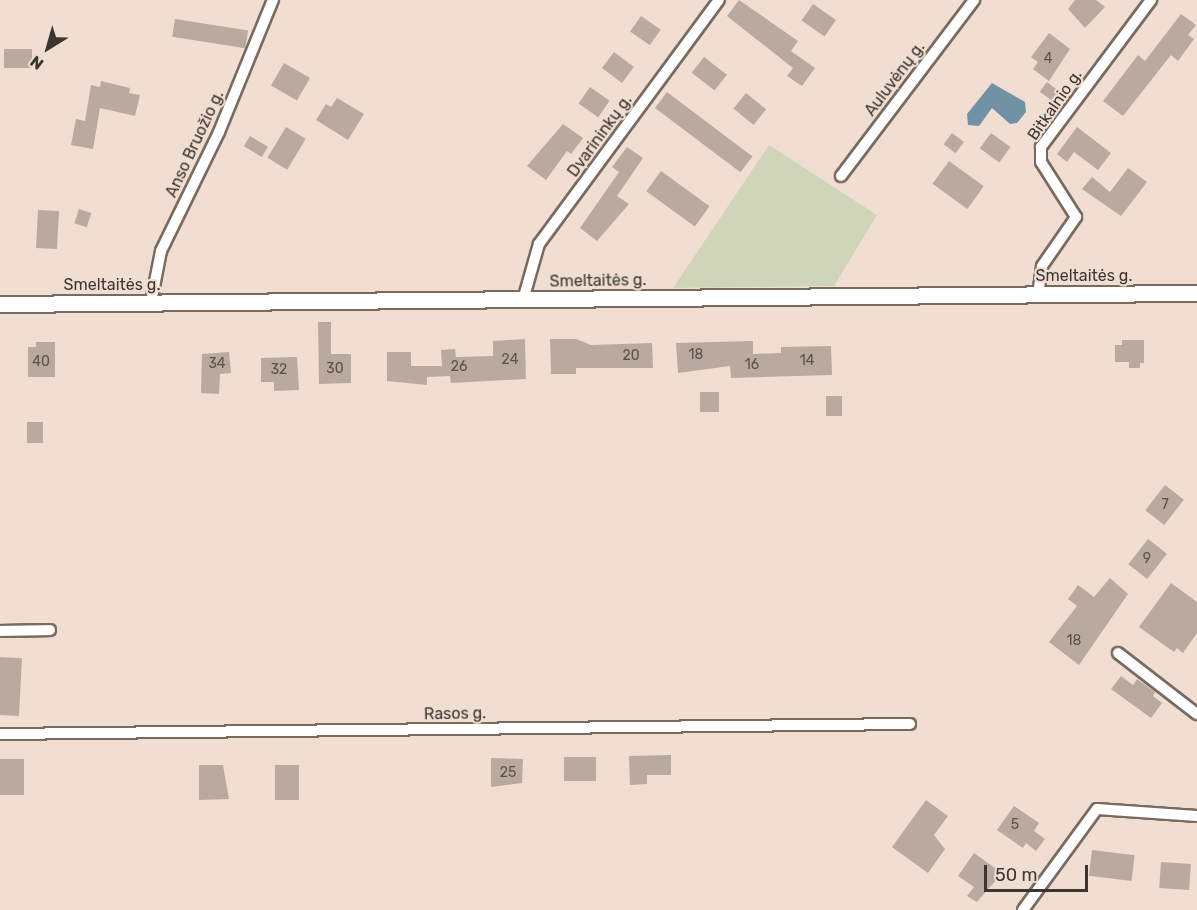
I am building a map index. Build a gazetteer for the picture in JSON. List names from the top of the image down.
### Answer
{
  "streets": {
    "main road": ["Smeltaitės g."],
    "street": [
      "Auluvėnų g.",
      "Bitkalnio g.",
      "Dvarininkų g.",
      "Anso Bruožio g.",
      "Rasos g."
    ]
  },
  "crossings": [
    ["Bitkalnio g.", "Smeltaitės g."],
    ["Dvarininkų g.", "Smeltaitės g."],
    ["Anso Bruožio g.", "Smeltaitės g."]
  ],
  "house_numbers": [
    "4",
    "18",
    "20",
    "24",
    "14",
    "40",
    "34",
    "16",
    "26",
    "30",
    "32",
    "7",
    "9",
    "18",
    "25",
    "5"
  ],
  "scale_bar": "50 m",
  "north": "bottom left"
}
